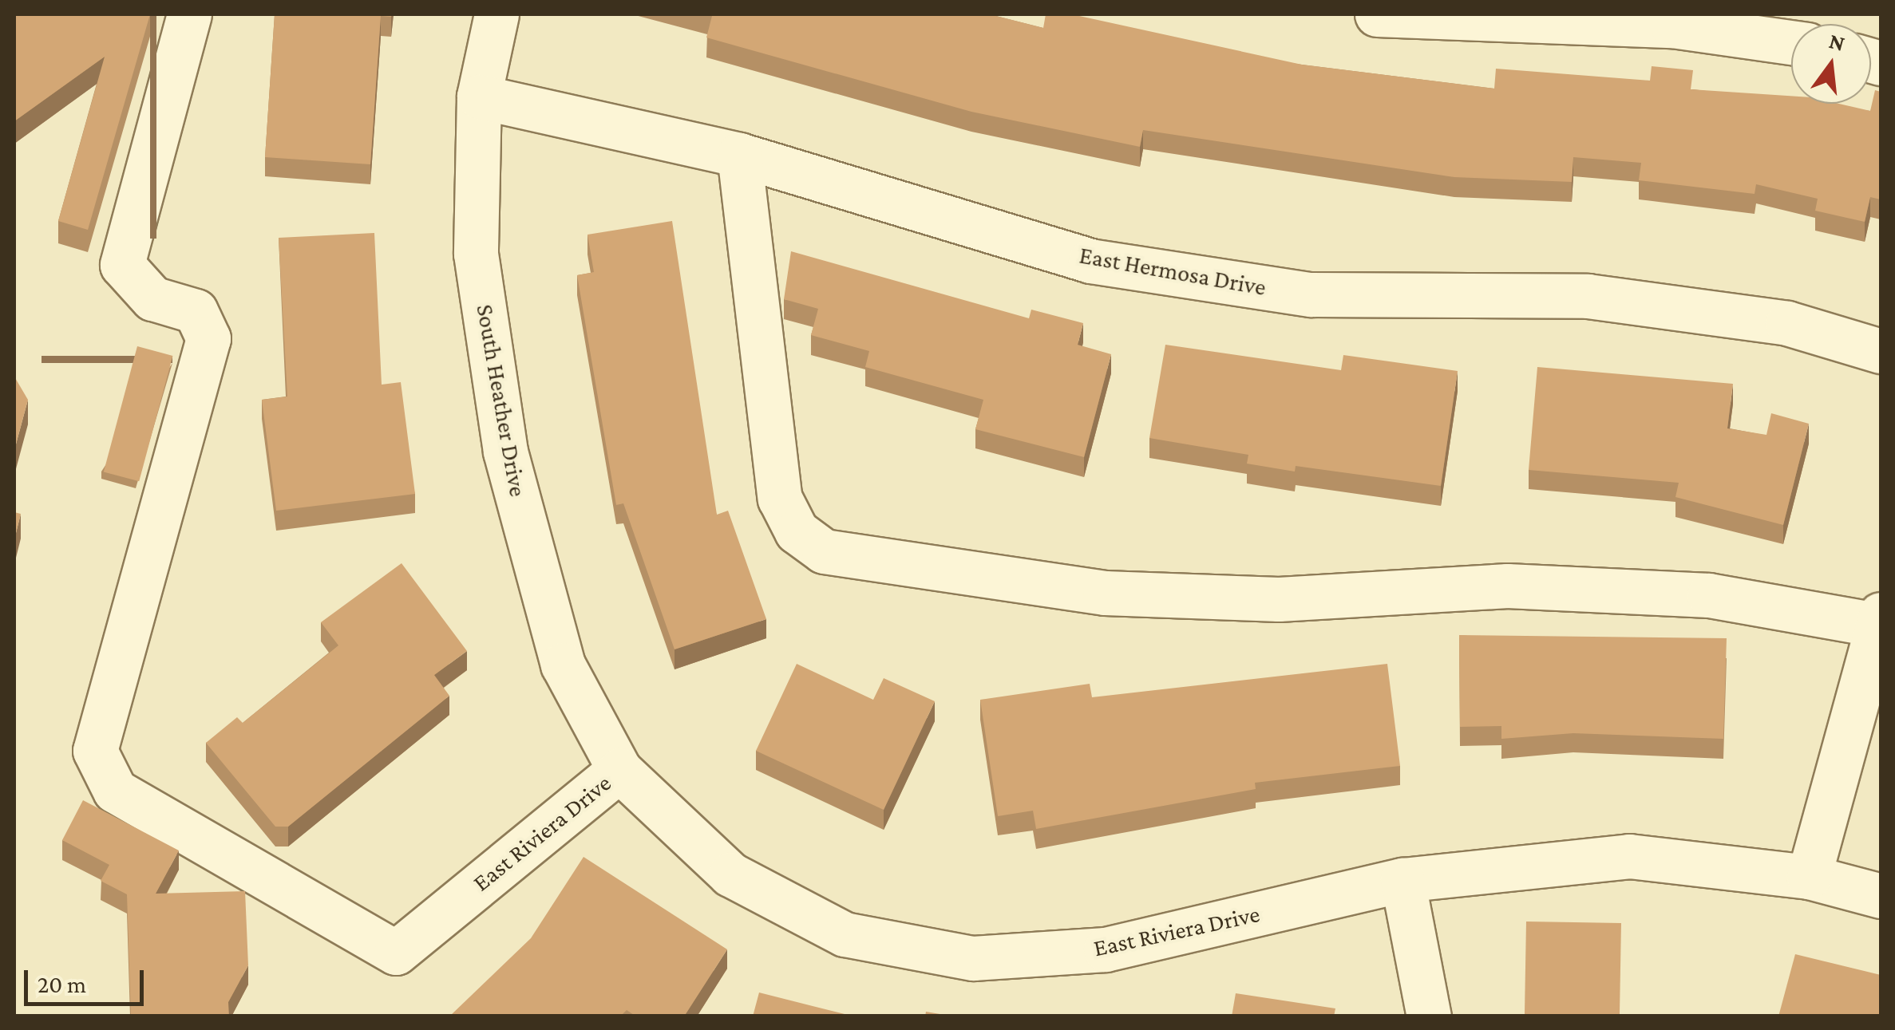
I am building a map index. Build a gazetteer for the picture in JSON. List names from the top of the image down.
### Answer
{
  "streets": {
    "street": ["East Hermosa Drive", "South Heather Drive", "East Riviera Drive"]
  },
  "crossings": [
    ["East Hermosa Drive", "South Heather Drive"],
    ["South Heather Drive", "East Riviera Drive"]
  ],
  "scale_bar": "20 m",
  "north": "top"
}
